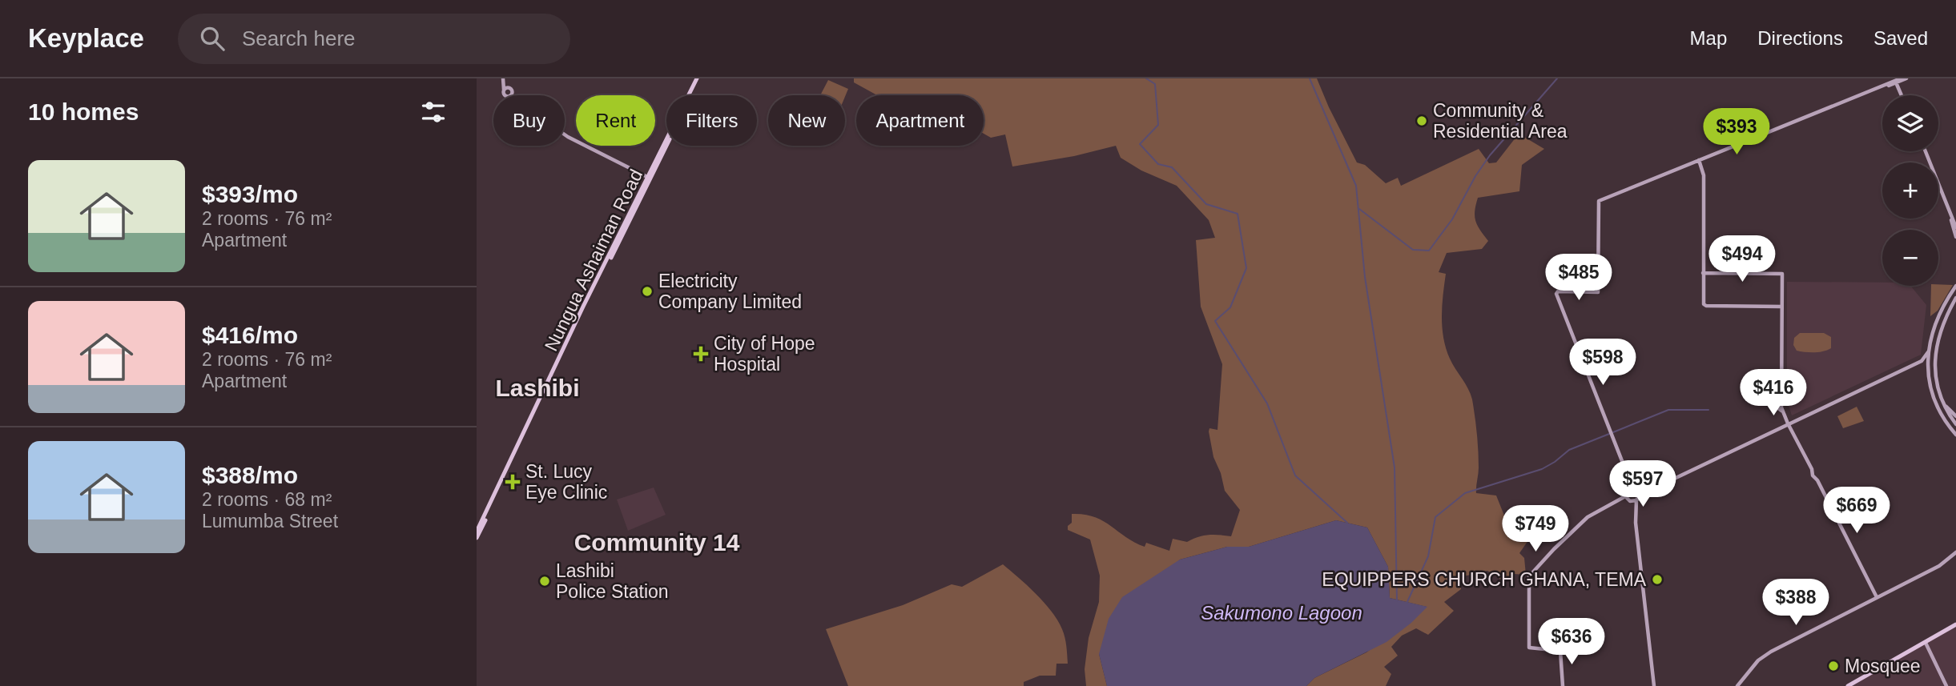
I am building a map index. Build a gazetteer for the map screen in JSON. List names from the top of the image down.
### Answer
{
  "streets": {
    "main road": ["Nungua Ashaiman Road"]
  },
  "districts": ["Lashibi", "Community 14"],
  "water": ["Sakumono Lagoon"],
  "places": {
    "other": [
      "Community & Residential Area",
      "Electricity Company Limited",
      "EQUIPPERS CHURCH GHANA, TEMA",
      "Lashibi Police Station",
      "Mosquee"
    ],
    "health": ["City of Hope Hospital", "St. Lucy Eye Clinic"]
  },
  "page": {
    "header": "Keyplace",
    "search": "Search here",
    "nav": ["Map", "Directions", "Saved"],
    "heading": "10 homes",
    "map_buttons": ["+", "−"],
    "chip": [
      "Buy",
      "Rent",
      "Filters",
      "New",
      "Apartment"
    ],
    "price": [
      "$393",
      "$494",
      "$485",
      "$598",
      "$416",
      "$597",
      "$669",
      "$749",
      "$388",
      "$636"
    ],
    "list": [
      {
        "name": "$393/mo",
        "note": "2 rooms · 76 m² · Apartment"
      },
      {
        "name": "$416/mo",
        "note": "2 rooms · 76 m² · Apartment"
      },
      {
        "name": "$388/mo",
        "note": "2 rooms · 68 m² · Lumumba Street"
      }
    ]
  }
}
